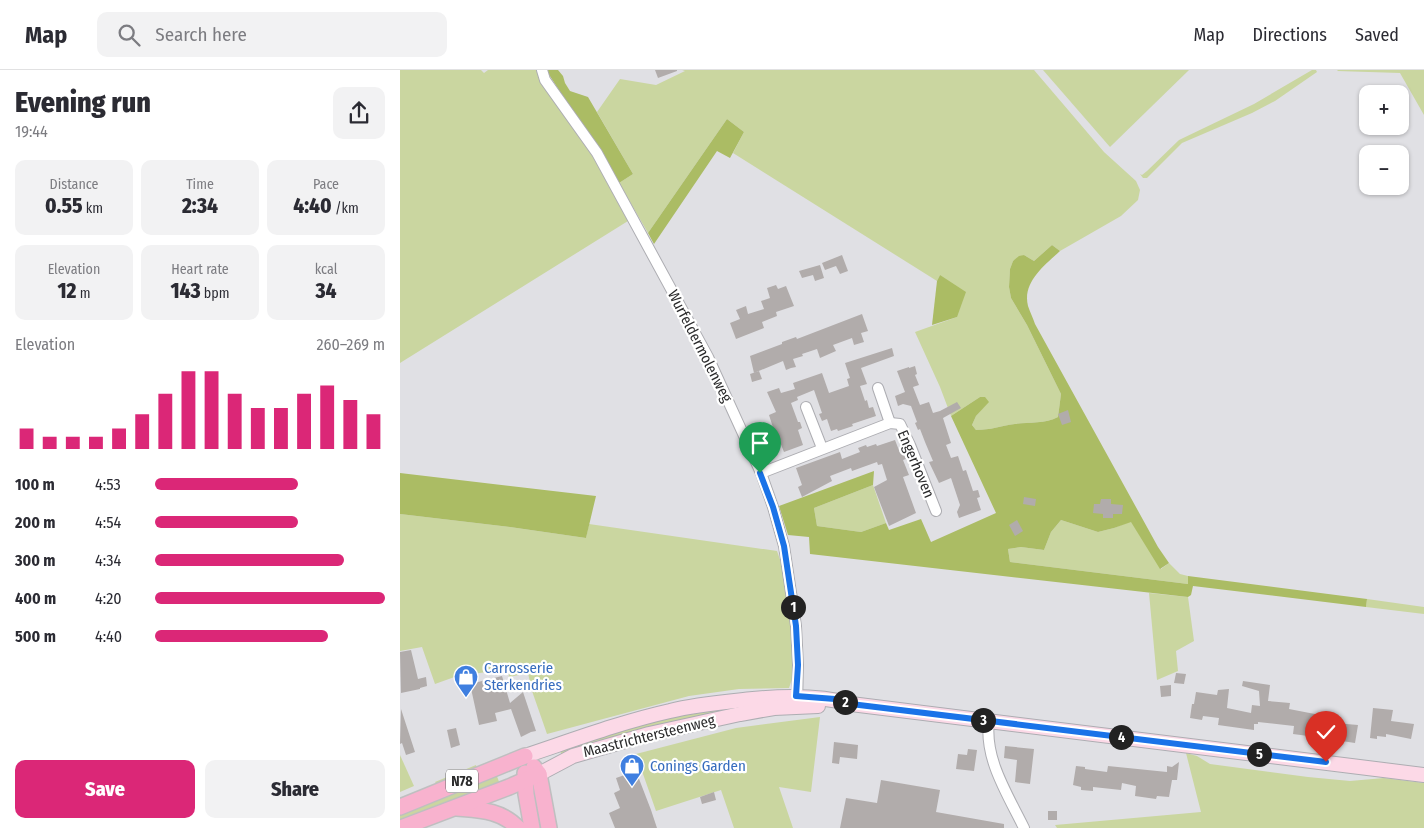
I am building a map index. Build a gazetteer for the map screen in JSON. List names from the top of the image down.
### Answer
{
  "streets": {
    "main road": ["Maastrichtersteenweg", "N78"],
    "street": ["Wurfeldermolenweg", "Engerhoven"]
  },
  "crossings": [
    ["Wurfeldermolenweg", "Engerhoven"],
    ["Wurfeldermolenweg", "Maastrichtersteenweg"]
  ],
  "places": {
    "shop": ["Carrosserie Sterkendries", "Conings Garden"]
  },
  "page": {
    "header": "Map",
    "search": "Search here",
    "nav": ["Map", "Directions", "Saved"],
    "heading": ["Evening run", "19:44"],
    "map_buttons": ["+", "−"],
    "stats": [
      ["Distance", "0.55 km"],
      ["Time", "2:34"],
      ["Pace", "4:40 /km"],
      ["Elevation", "12 m"],
      ["Heart rate", "143 bpm"],
      ["kcal", "34"]
    ],
    "chart": ["Elevation", "260–269 m"],
    "list": [
      {
        "name": "100 m",
        "note": "4:53"
      },
      {
        "name": "200 m",
        "note": "4:54"
      },
      {
        "name": "300 m",
        "note": "4:34"
      },
      {
        "name": "400 m",
        "note": "4:20"
      },
      {
        "name": "500 m",
        "note": "4:40"
      }
    ],
    "pins": [
      "1",
      "2",
      "3",
      "4",
      "5"
    ],
    "buttons": ["Save", "Share"]
  }
}
